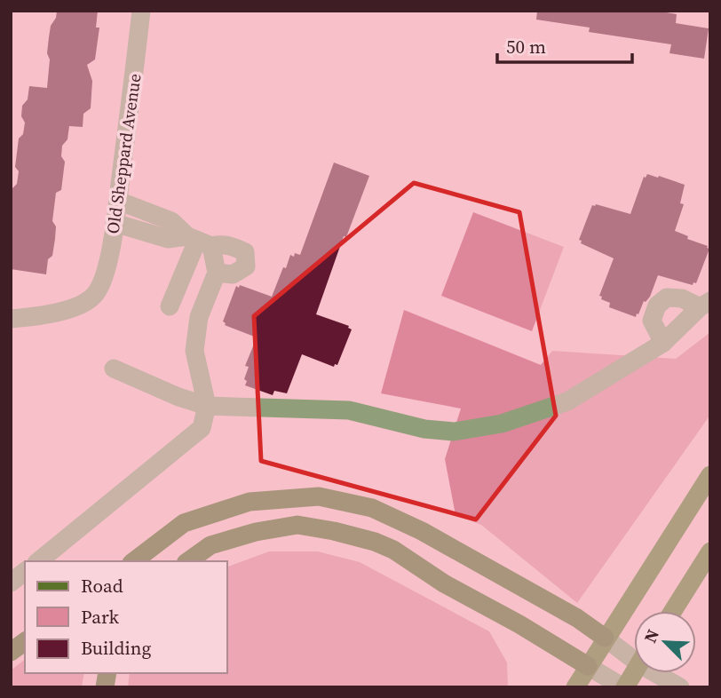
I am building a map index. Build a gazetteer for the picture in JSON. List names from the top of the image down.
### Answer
{
  "streets": {
    "street": ["Old Sheppard Avenue"]
  },
  "legend": ["Road", "Park", "Building"],
  "scale_bar": "50 m",
  "north": "top left"
}
